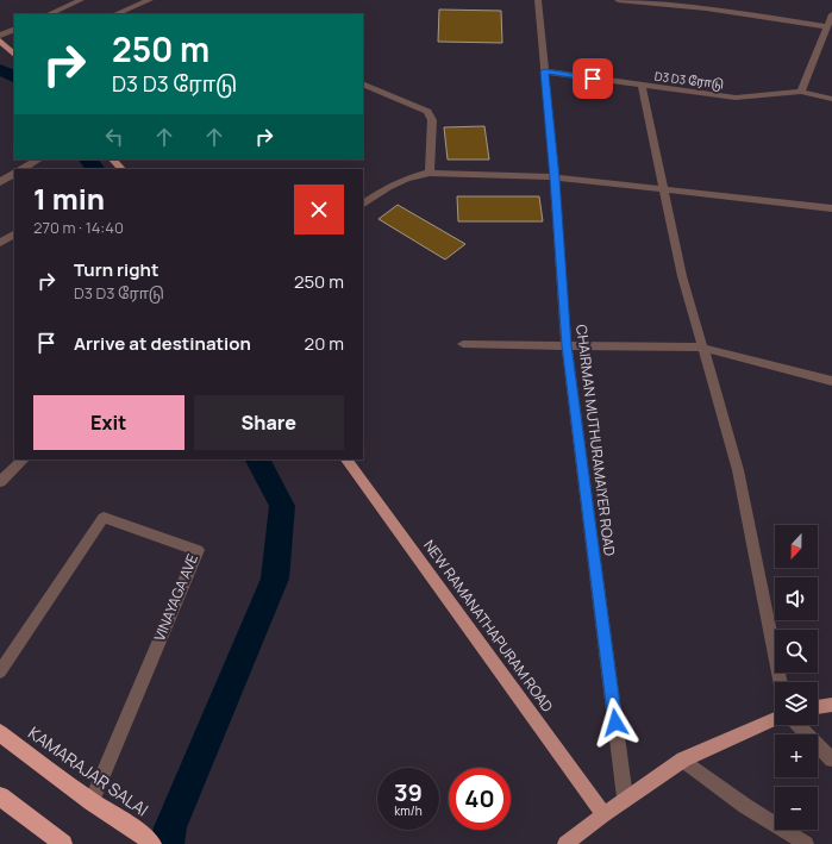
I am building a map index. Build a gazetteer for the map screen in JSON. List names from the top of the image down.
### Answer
{
  "streets": {
    "highway": ["KAMARAJAR SALAI"],
    "main road": ["NEW RAMANATHAPURAM ROAD"],
    "street": ["D3 D3 ரோடு", "CHAIRMAN MUTHURAMAIYER ROAD", "VINAYAGA AVE"]
  },
  "crossings": [
    ["D3 D3 ரோடு", "CHAIRMAN MUTHURAMAIYER ROAD"],
    ["VINAYAGA AVE", "KAMARAJAR SALAI"]
  ],
  "north": "bottom",
  "page": {
    "turn": ["250 m", "D3 D3 ரோடு"],
    "heading": ["1 min", "270 m · 14:40"],
    "list": [
      {
        "name": "Turn right",
        "note": "D3 D3 ரோடு",
        "value": "250 m"
      },
      {
        "name": "Arrive at destination",
        "value": "20 m"
      }
    ],
    "buttons": ["Exit", "Share"],
    "map_buttons": ["+", "−"],
    "speed": "39 km/h",
    "limit": "40"
  }
}
